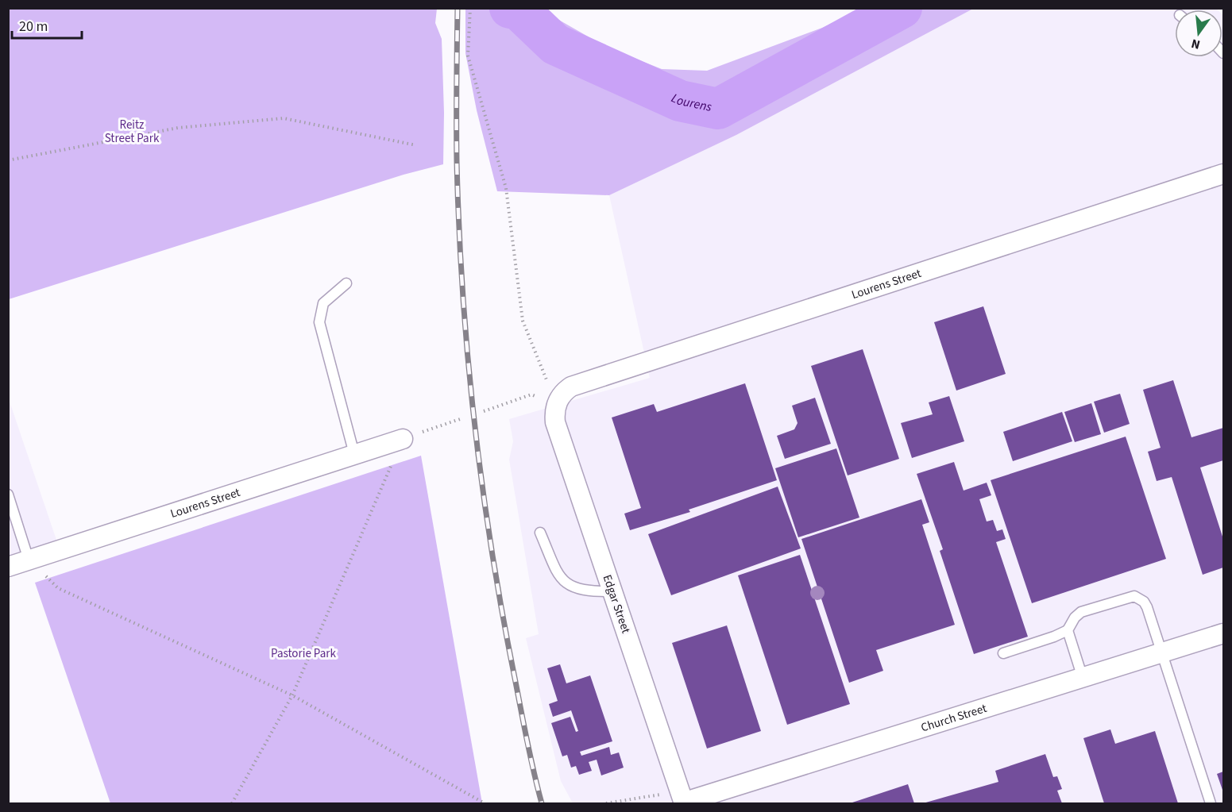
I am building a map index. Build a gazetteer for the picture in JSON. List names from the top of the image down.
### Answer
{
  "streets": {
    "street": ["Lourens Street", "Edgar Street", "Church Street"]
  },
  "crossings": [
    ["Lourens Street", "Edgar Street"],
    ["Edgar Street", "Church Street"]
  ],
  "water": ["Lourens"],
  "parks": ["Reitz Street Park", "Pastorie Park"],
  "scale_bar": "20 m",
  "north": "bottom"
}
